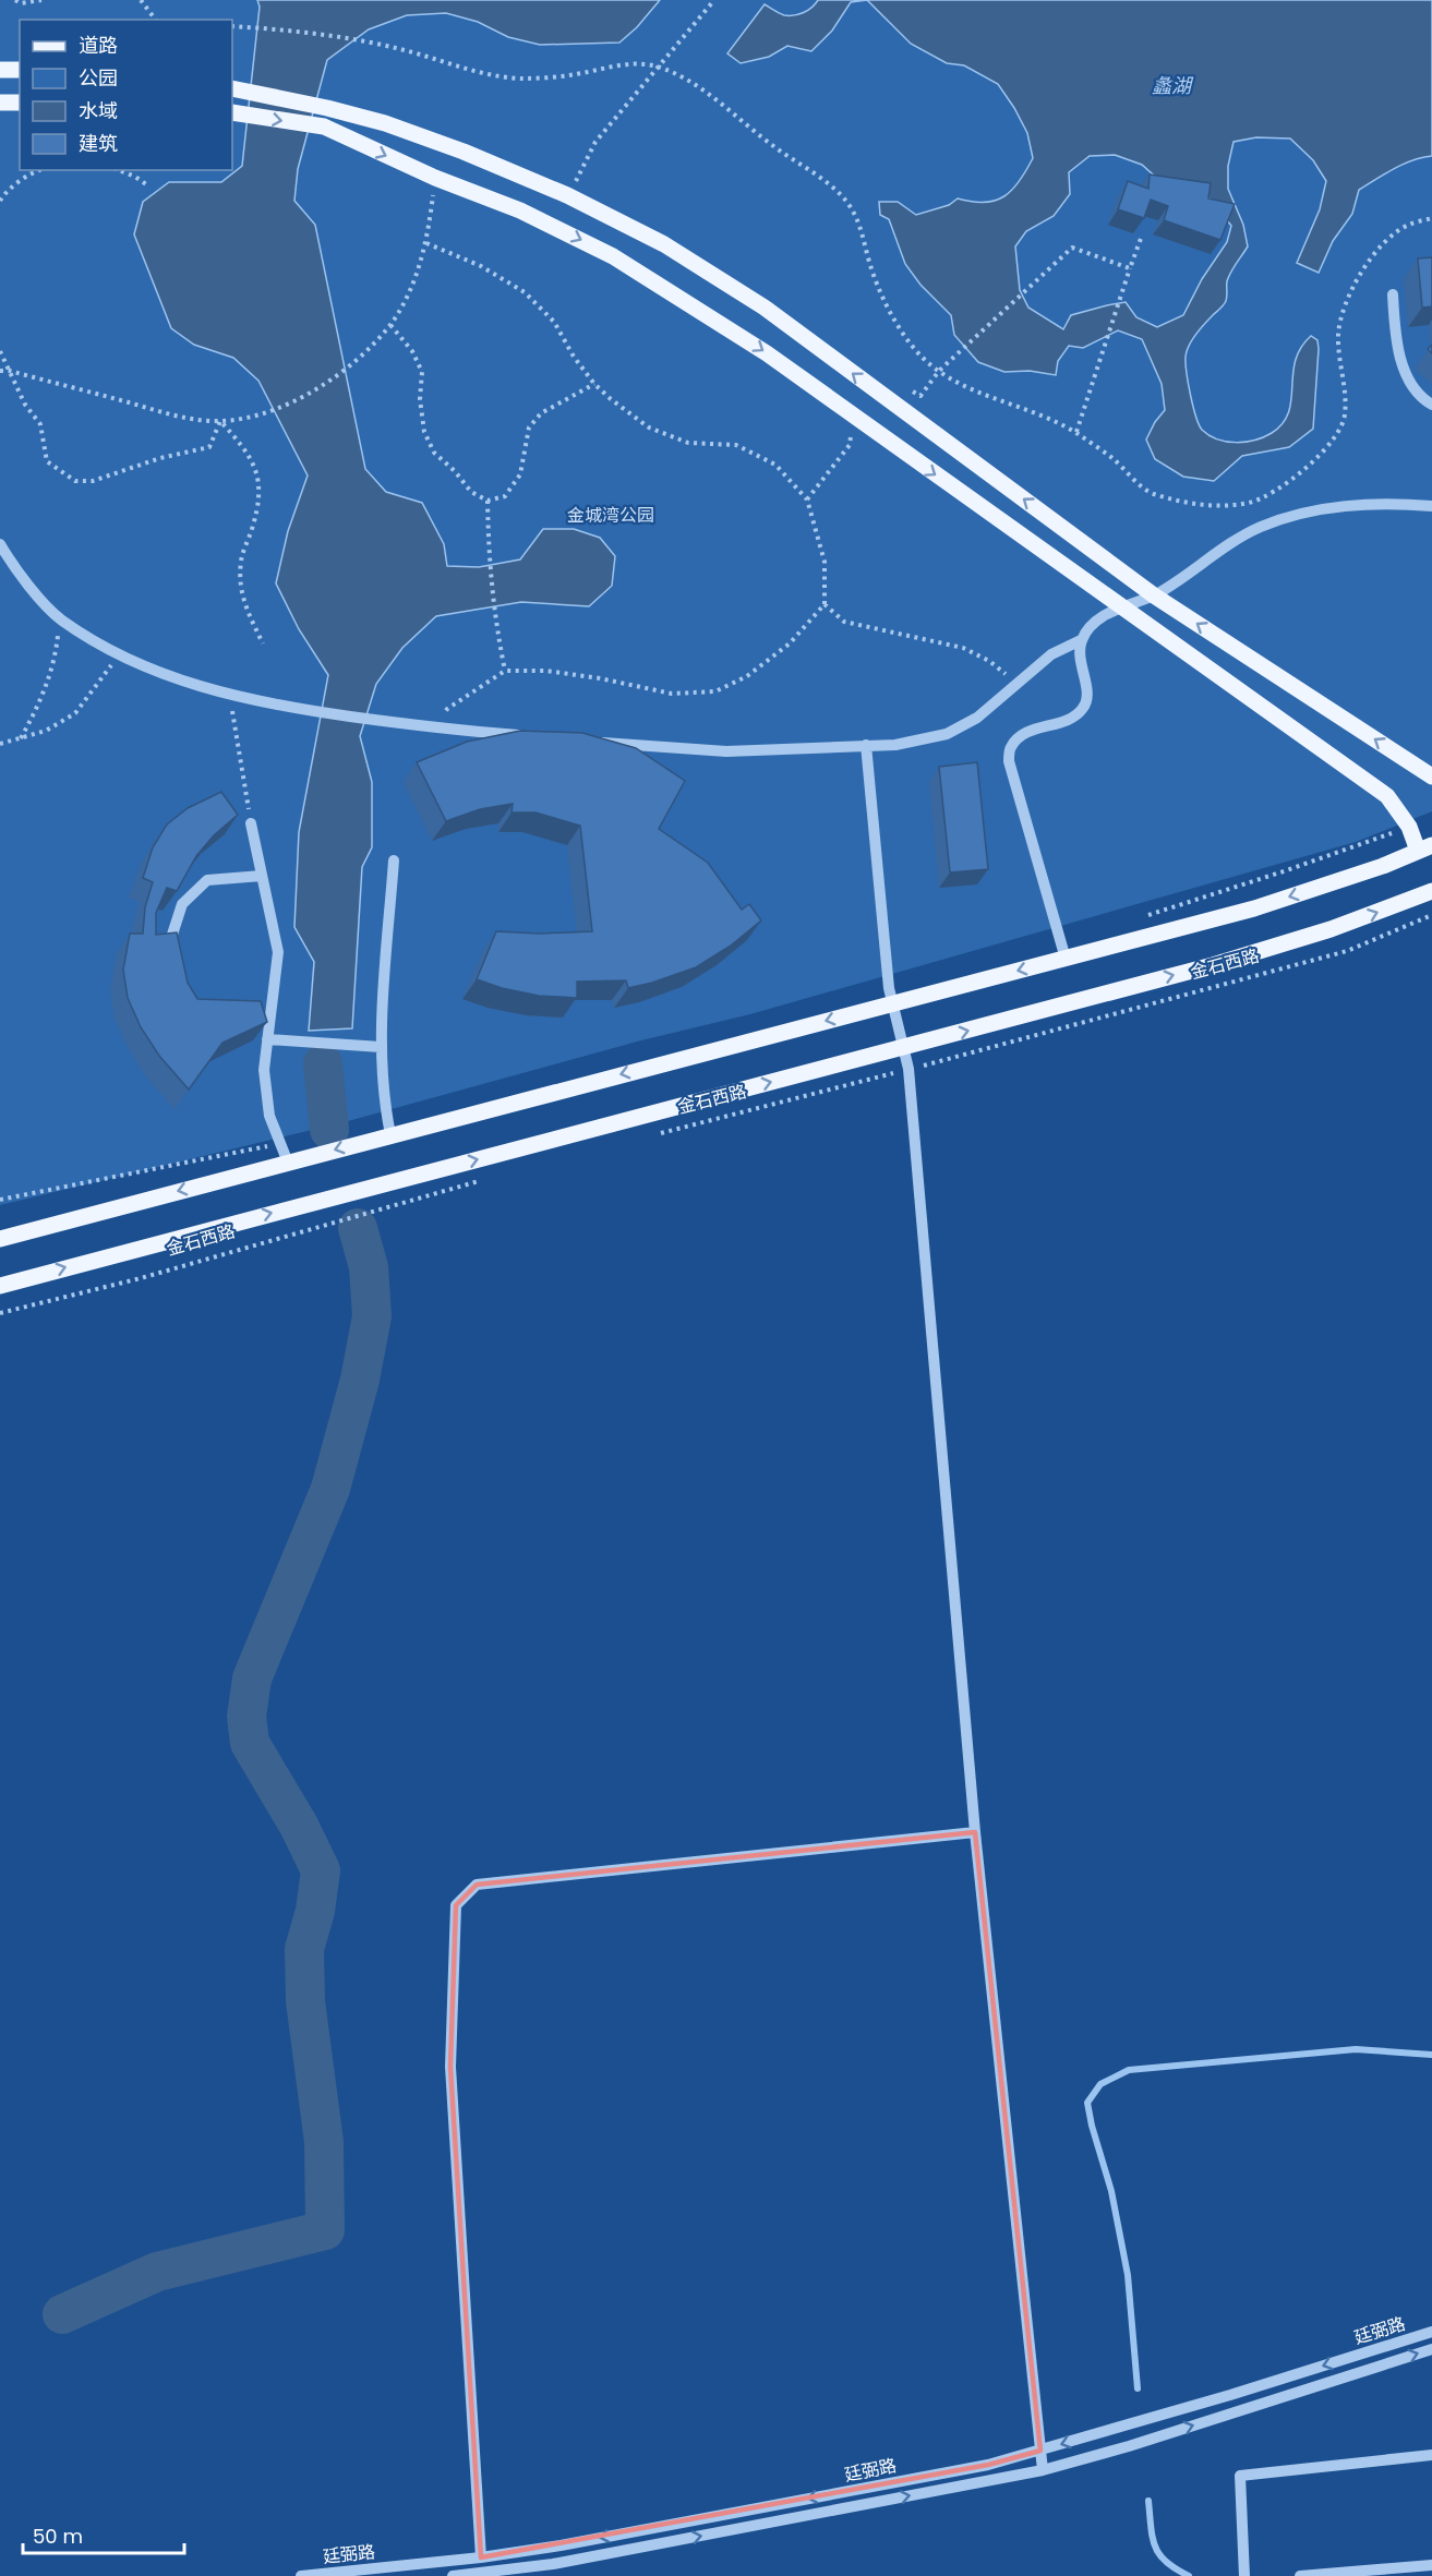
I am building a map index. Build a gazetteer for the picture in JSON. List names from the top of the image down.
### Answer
{
  "streets": {
    "main road": ["金石西路"],
    "street": ["廷弼路"]
  },
  "water": ["蠡湖"],
  "parks": ["金城湾公园"],
  "legend": [
    "道路",
    "公园",
    "水域",
    "建筑"
  ],
  "scale_bar": "50 m"
}
